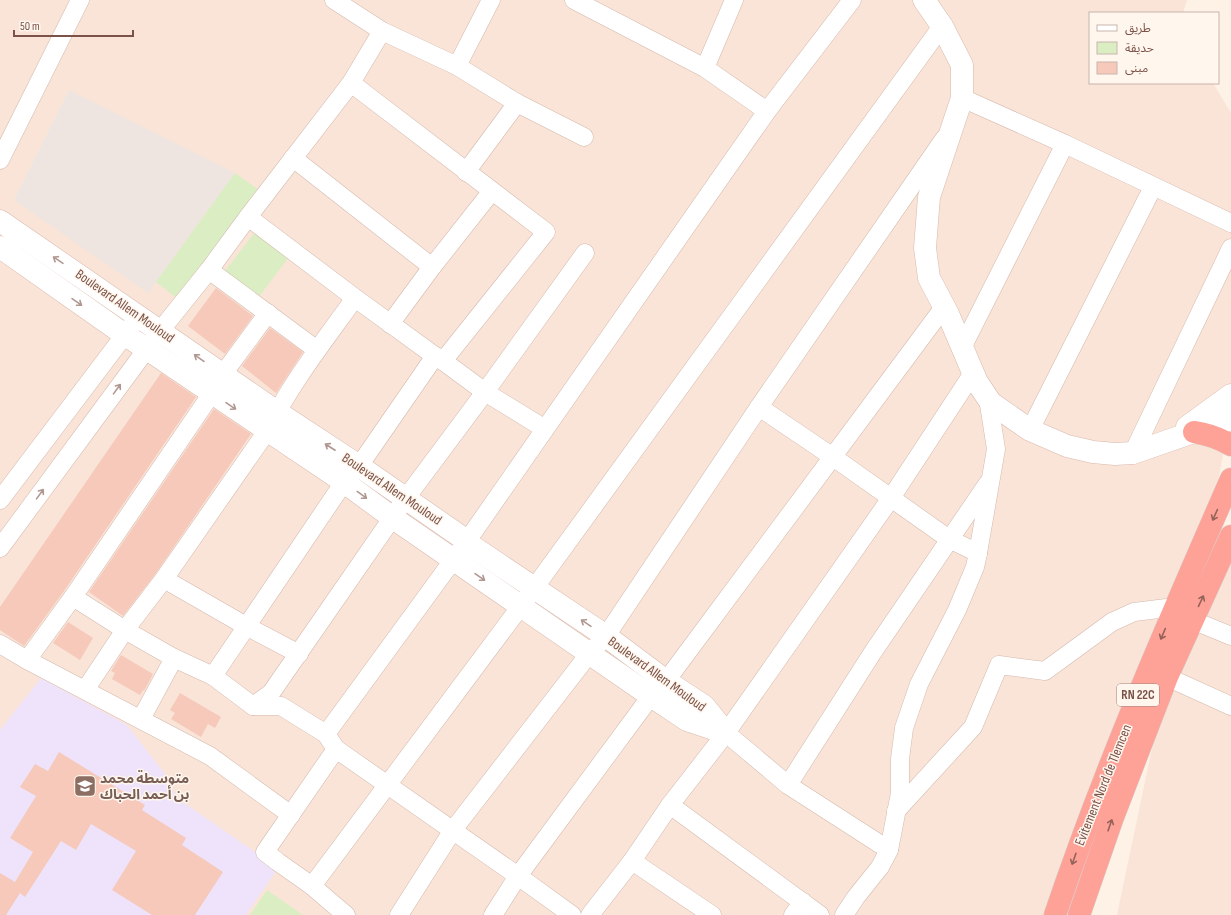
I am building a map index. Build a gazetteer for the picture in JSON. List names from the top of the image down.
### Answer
{
  "streets": {
    "highway": ["RN 22C", "Evitement Nord de Tlemcen"],
    "main road": ["Boulevard Allem Mouloud"]
  },
  "places": {
    "school or university": ["متوسطة محمد بن أحمد الحباك"]
  },
  "legend": ["طريق", "حديقة", "مبنى"],
  "scale_bar": "50 m"
}
